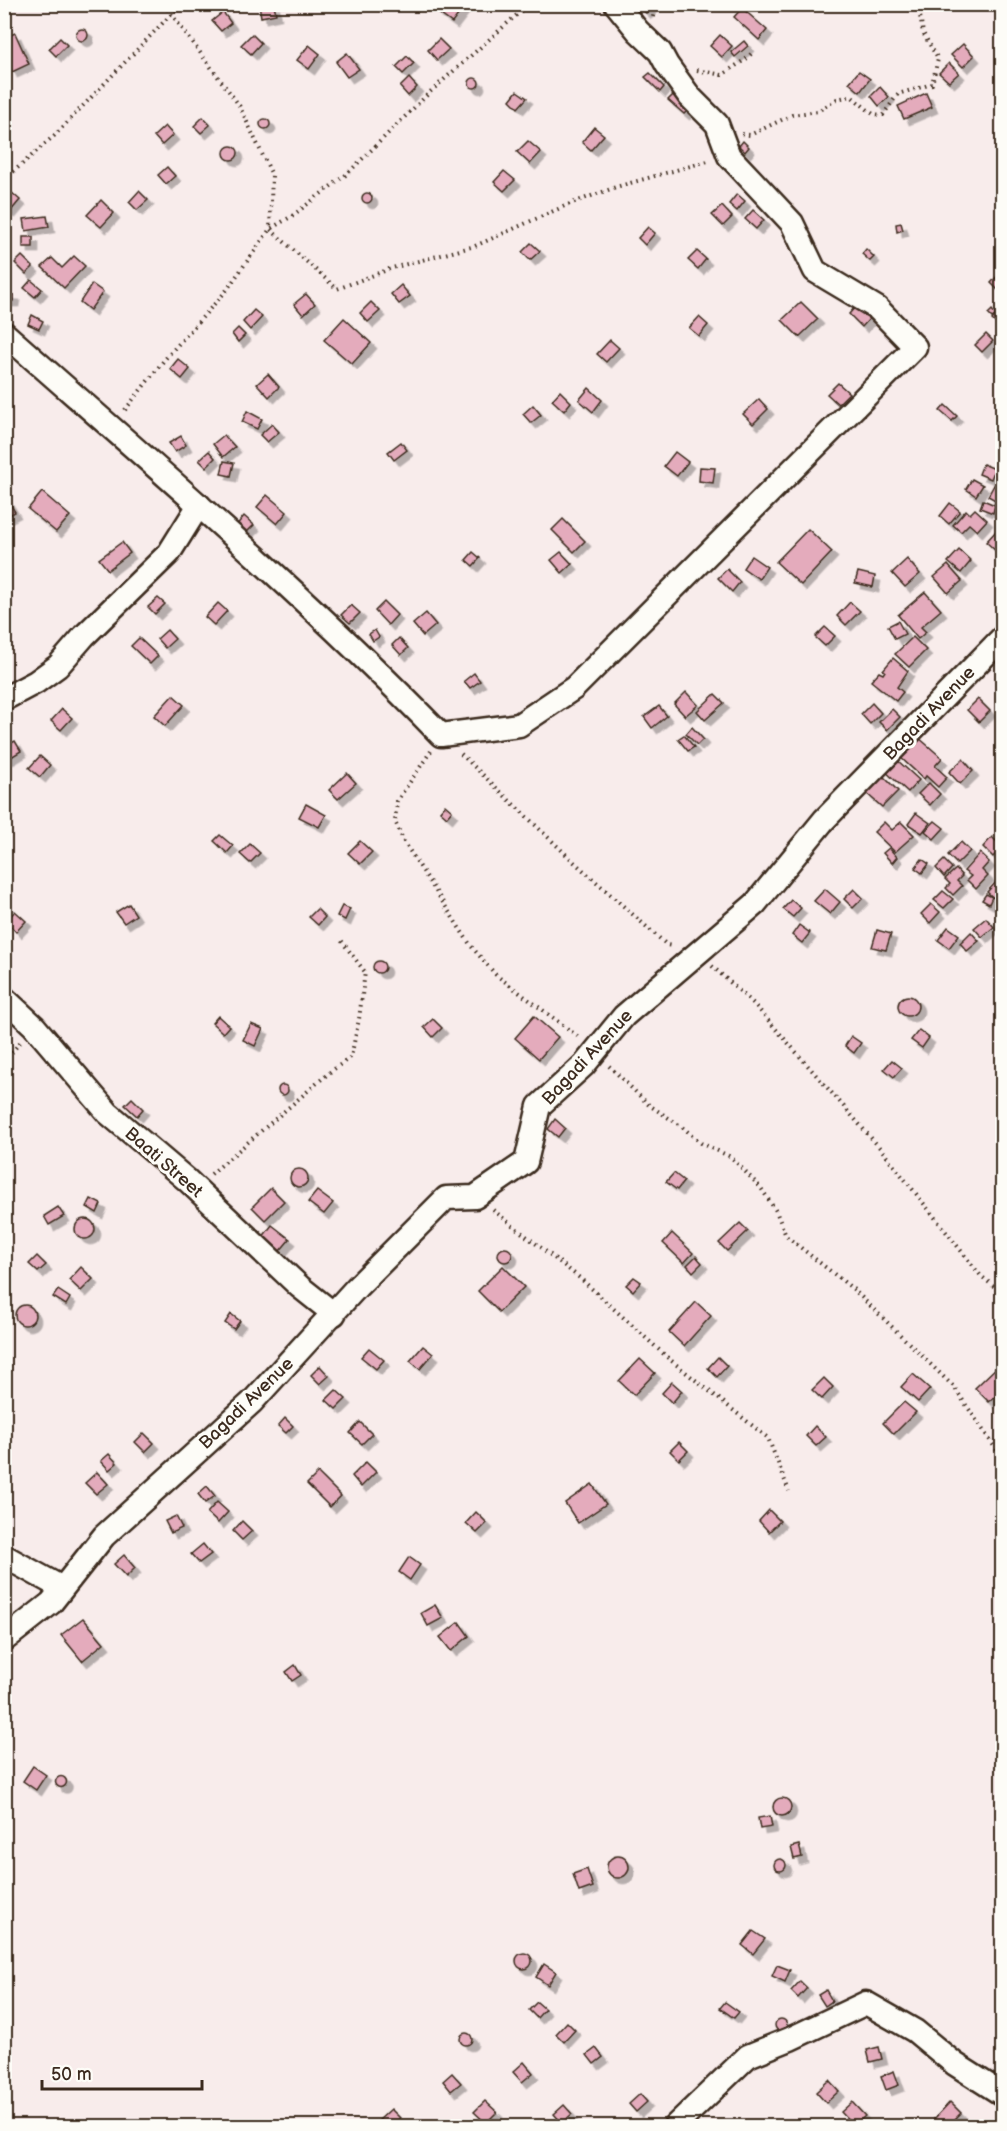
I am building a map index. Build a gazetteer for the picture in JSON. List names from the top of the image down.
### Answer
{
  "streets": {
    "street": ["Bagadi Avenue", "Baati Street"]
  },
  "crossings": [
    ["Bagadi Avenue", "Baati Street"]
  ],
  "scale_bar": "50 m"
}
